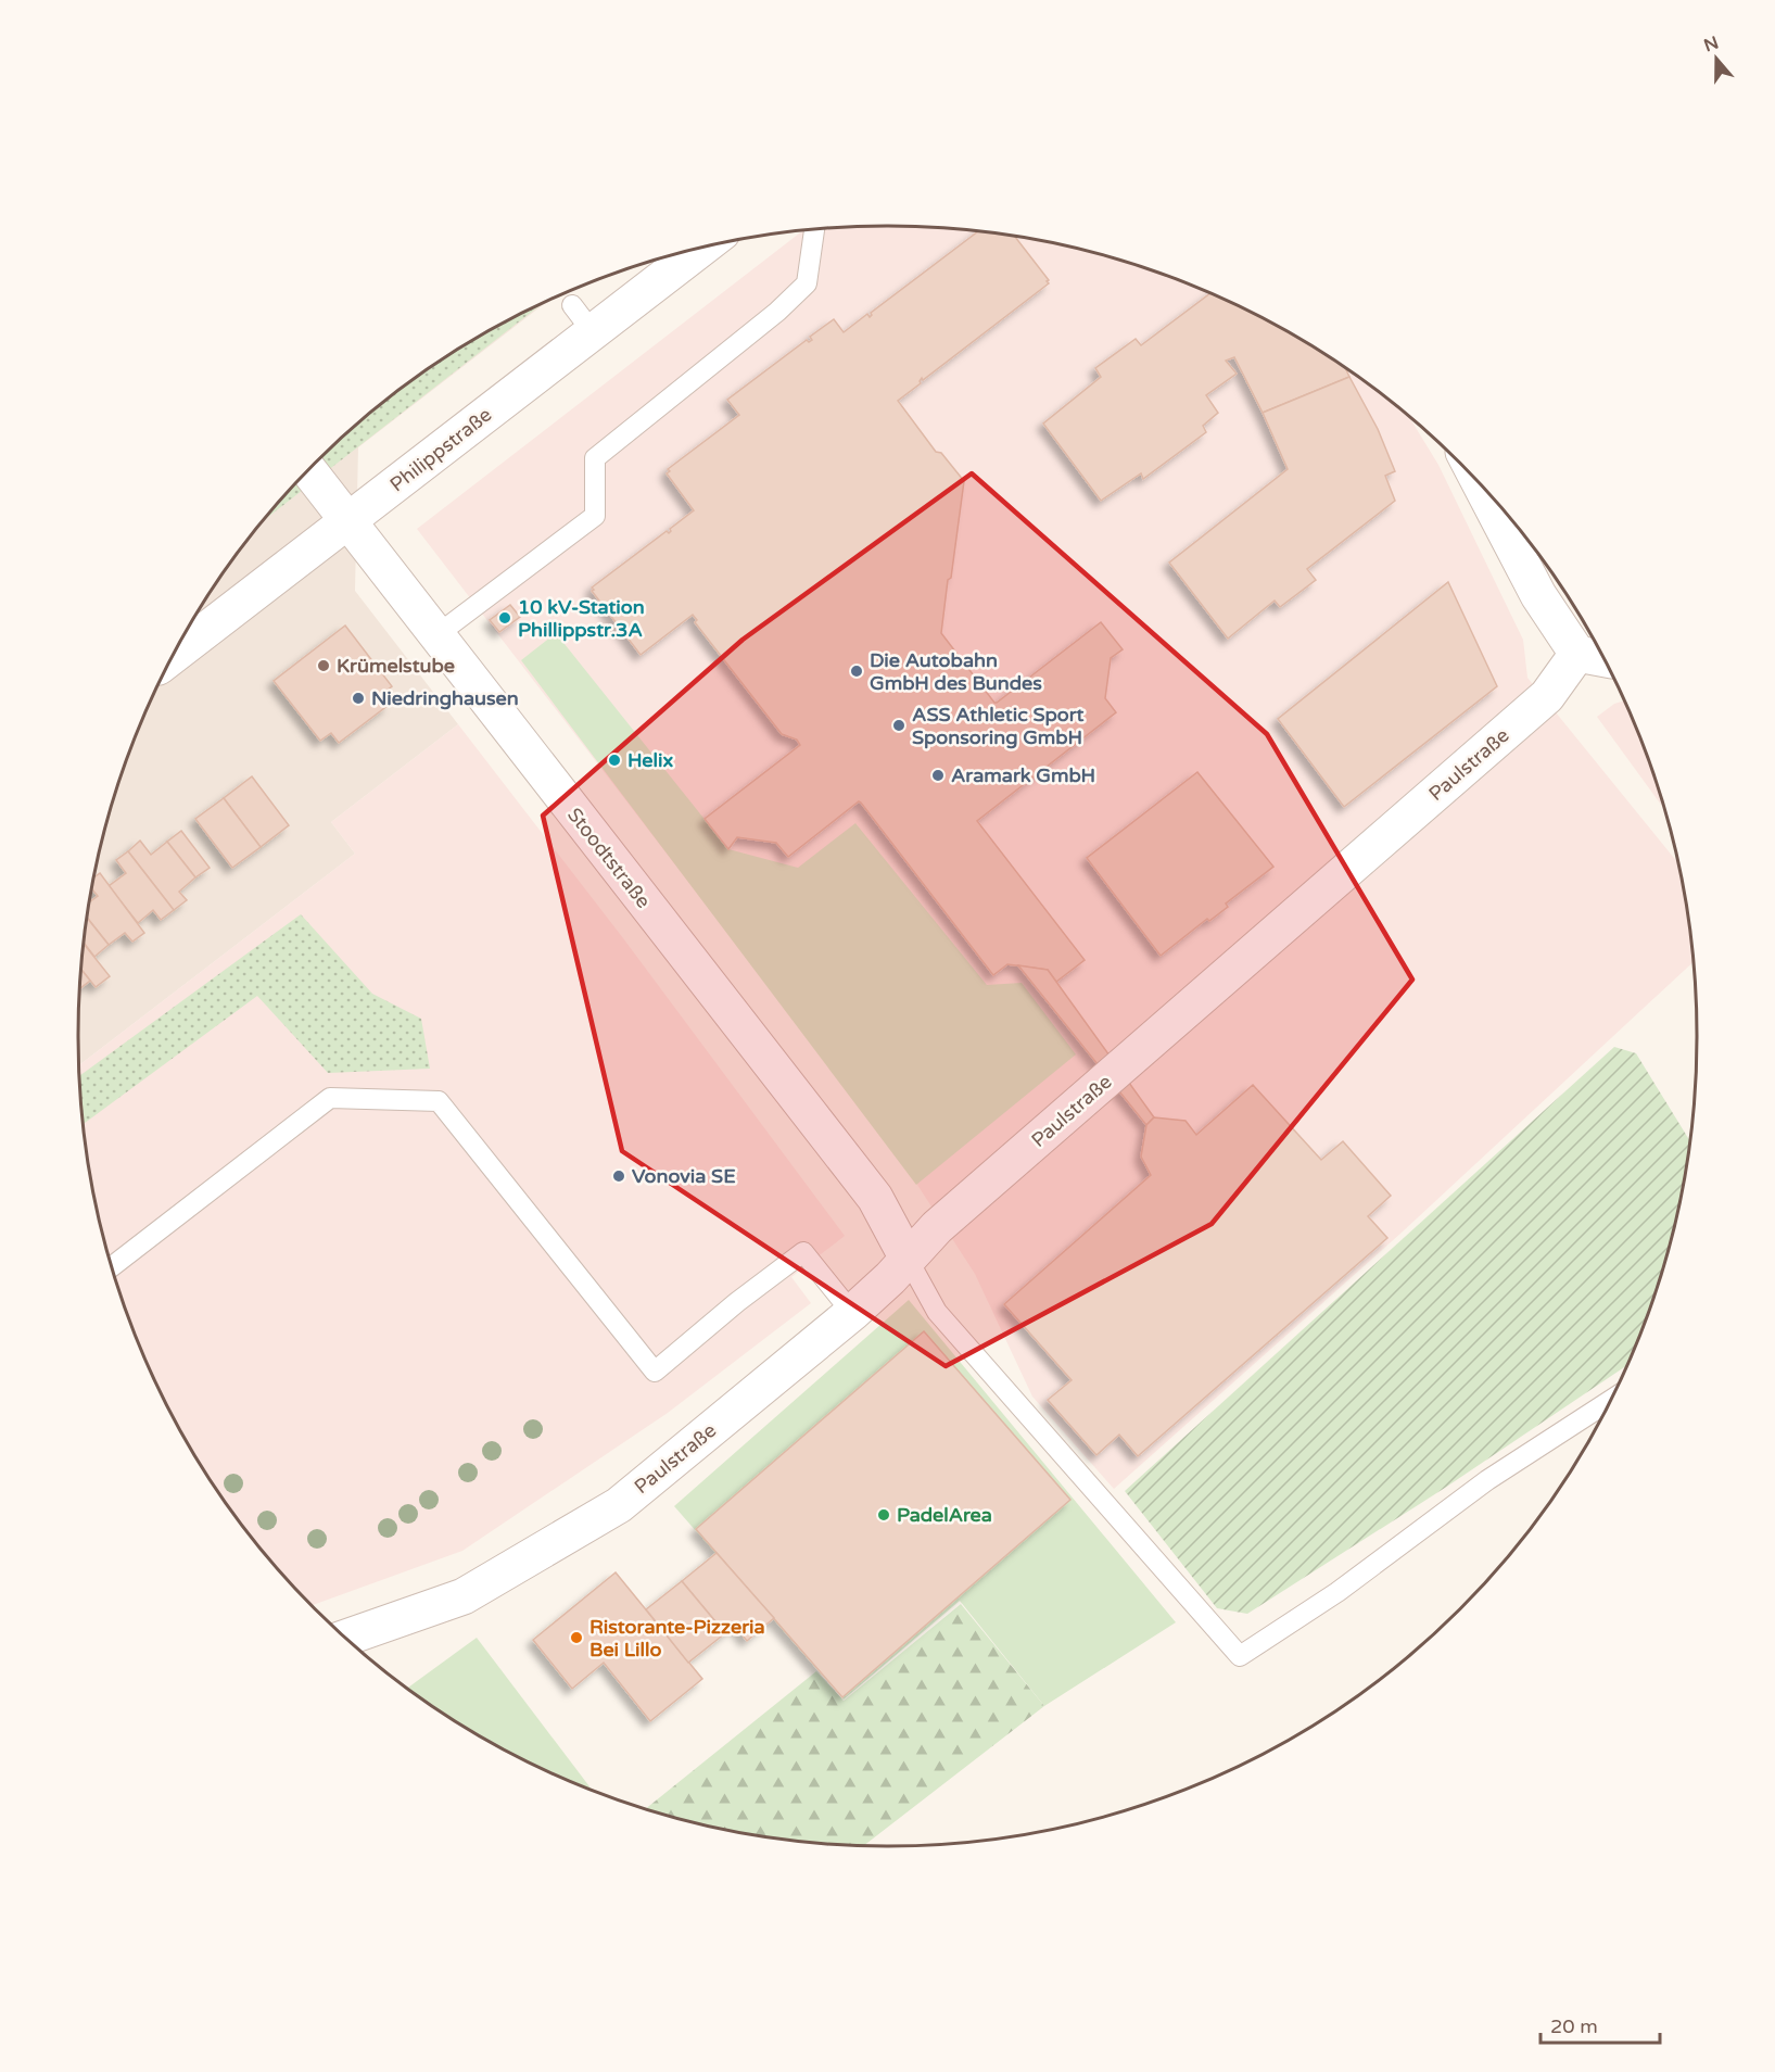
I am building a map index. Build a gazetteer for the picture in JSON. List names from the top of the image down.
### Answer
{
  "streets": {
    "street": ["Philippstraße", "Paulstraße", "Stoodtstraße"]
  },
  "crossings": [
    ["Philippstraße", "Stoodtstraße"],
    ["Paulstraße", "Stoodtstraße"]
  ],
  "places": [
    "10 kV-Station Phillippstr.3A",
    "Krümelstube",
    "Die Autobahn GmbH des Bundes",
    "Niedringhausen",
    "ASS Athletic Sport Sponsoring GmbH",
    "Helix",
    "Aramark GmbH",
    "Vonovia SE",
    "PadelArea",
    "Ristorante-Pizzeria Bei Lillo"
  ],
  "scale_bar": "20 m",
  "north": "top"
}
